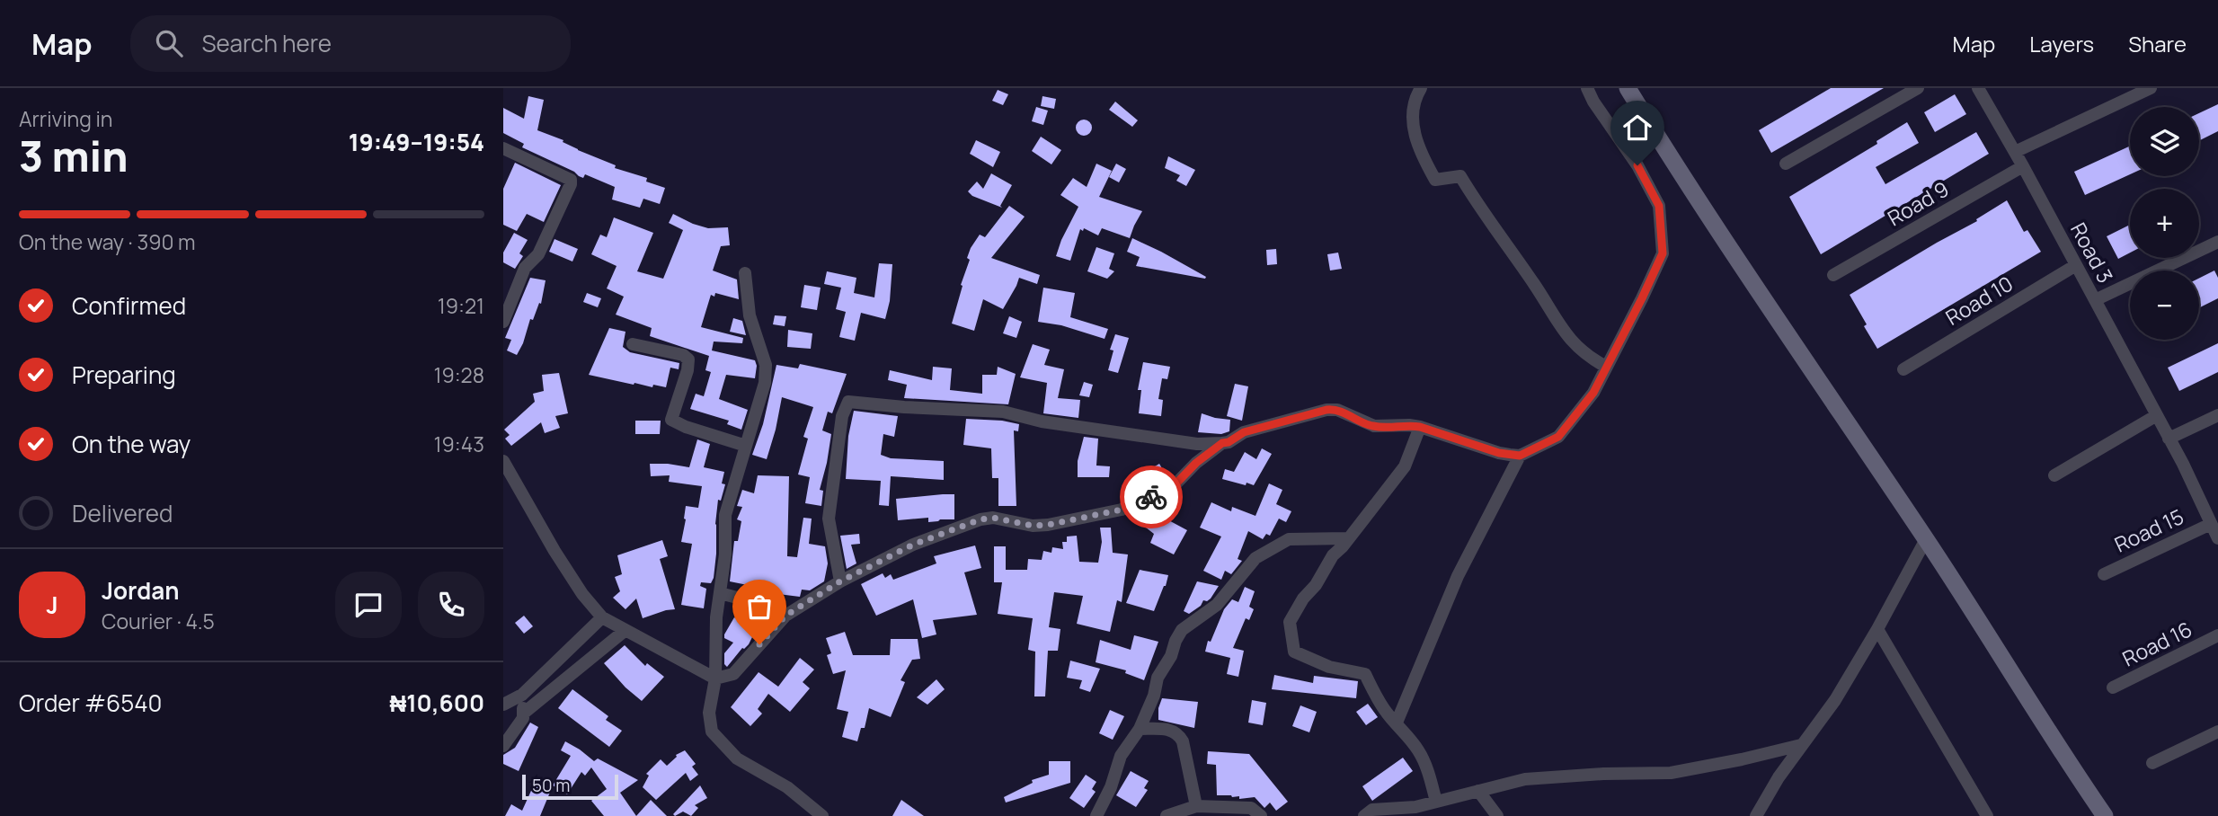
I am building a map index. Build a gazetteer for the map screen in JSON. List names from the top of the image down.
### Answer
{
  "streets": {
    "street": [
      "Road 9",
      "Road 3",
      "Road 10",
      "Road 15",
      "Road 16"
    ]
  },
  "crossings": [
    ["Road 9", "Road 3"],
    ["Road 3", "Road 10"],
    ["Road 3", "Road 15"]
  ],
  "scale_bar": "50 m",
  "page": {
    "header": "Map",
    "search": "Search here",
    "nav": ["Map", "Layers", "Share"],
    "heading": ["3 min", "Arriving in", "19:49–19:54"],
    "panel": [
      "Jordan",
      "Courier · 4.5",
      "Order #6540",
      "₦10,600"
    ],
    "map_buttons": ["+", "−"],
    "bar": "On the way · 390 m",
    "list": [
      ["Confirmed", "19:21"],
      ["Preparing", "19:28"],
      ["On the way", "19:43"],
      "Delivered"
    ],
    "round": "J",
    "scale": "50 m"
  }
}
